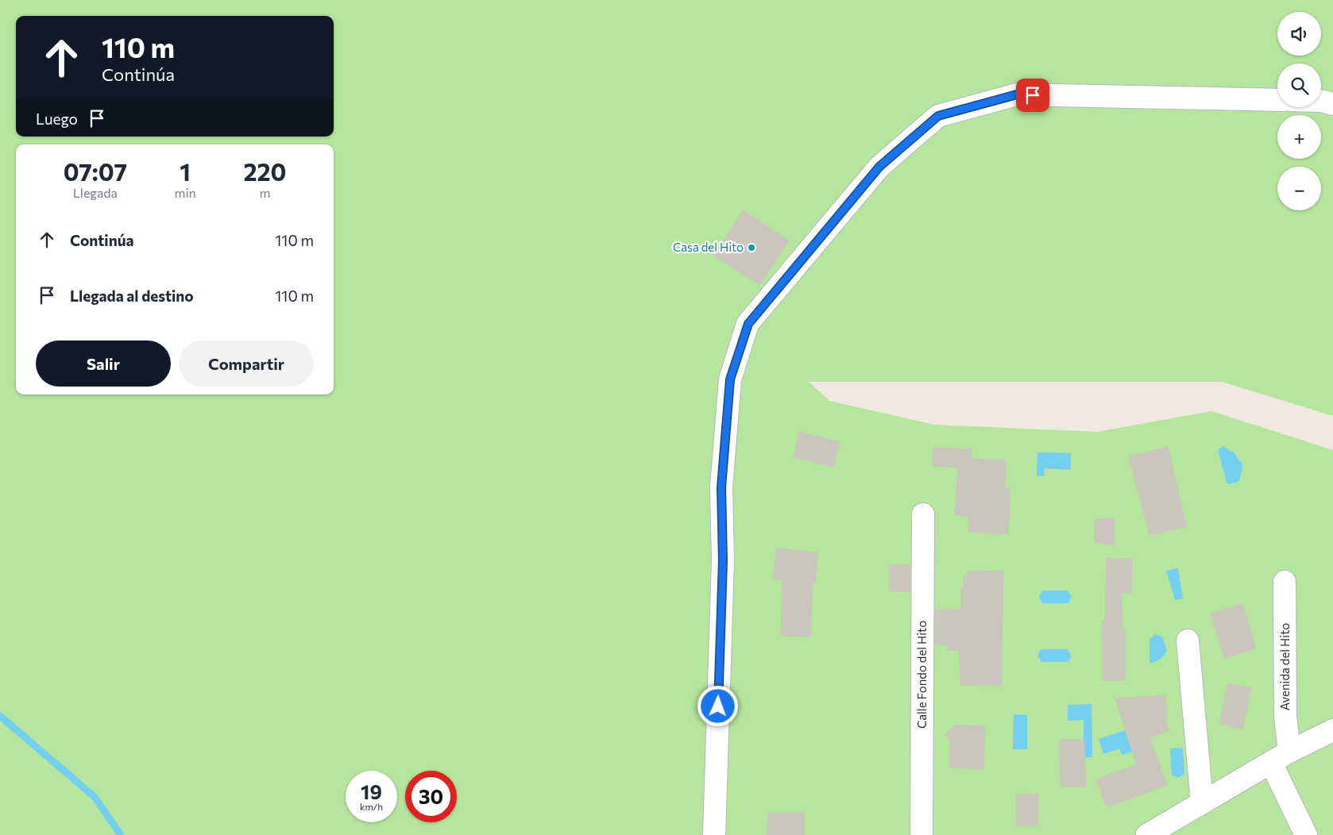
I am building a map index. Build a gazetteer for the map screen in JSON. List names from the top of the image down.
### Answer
{
  "streets": {
    "street": ["Avenida del Hito", "Calle Fondo del Hito"]
  },
  "places": ["Casa del Hito"],
  "page": {
    "map_buttons": ["+", "−"],
    "turn": ["110 m", "Continúa"],
    "then": "Luego",
    "eta": [
      "07:07",
      "Llegada",
      "1",
      "min",
      "220",
      "m"
    ],
    "list": [
      {
        "name": "Continúa",
        "value": "110 m"
      },
      {
        "name": "Llegada al destino",
        "value": "110 m"
      }
    ],
    "buttons": ["Salir", "Compartir"],
    "speed": "19 km/h",
    "limit": "30"
  }
}
